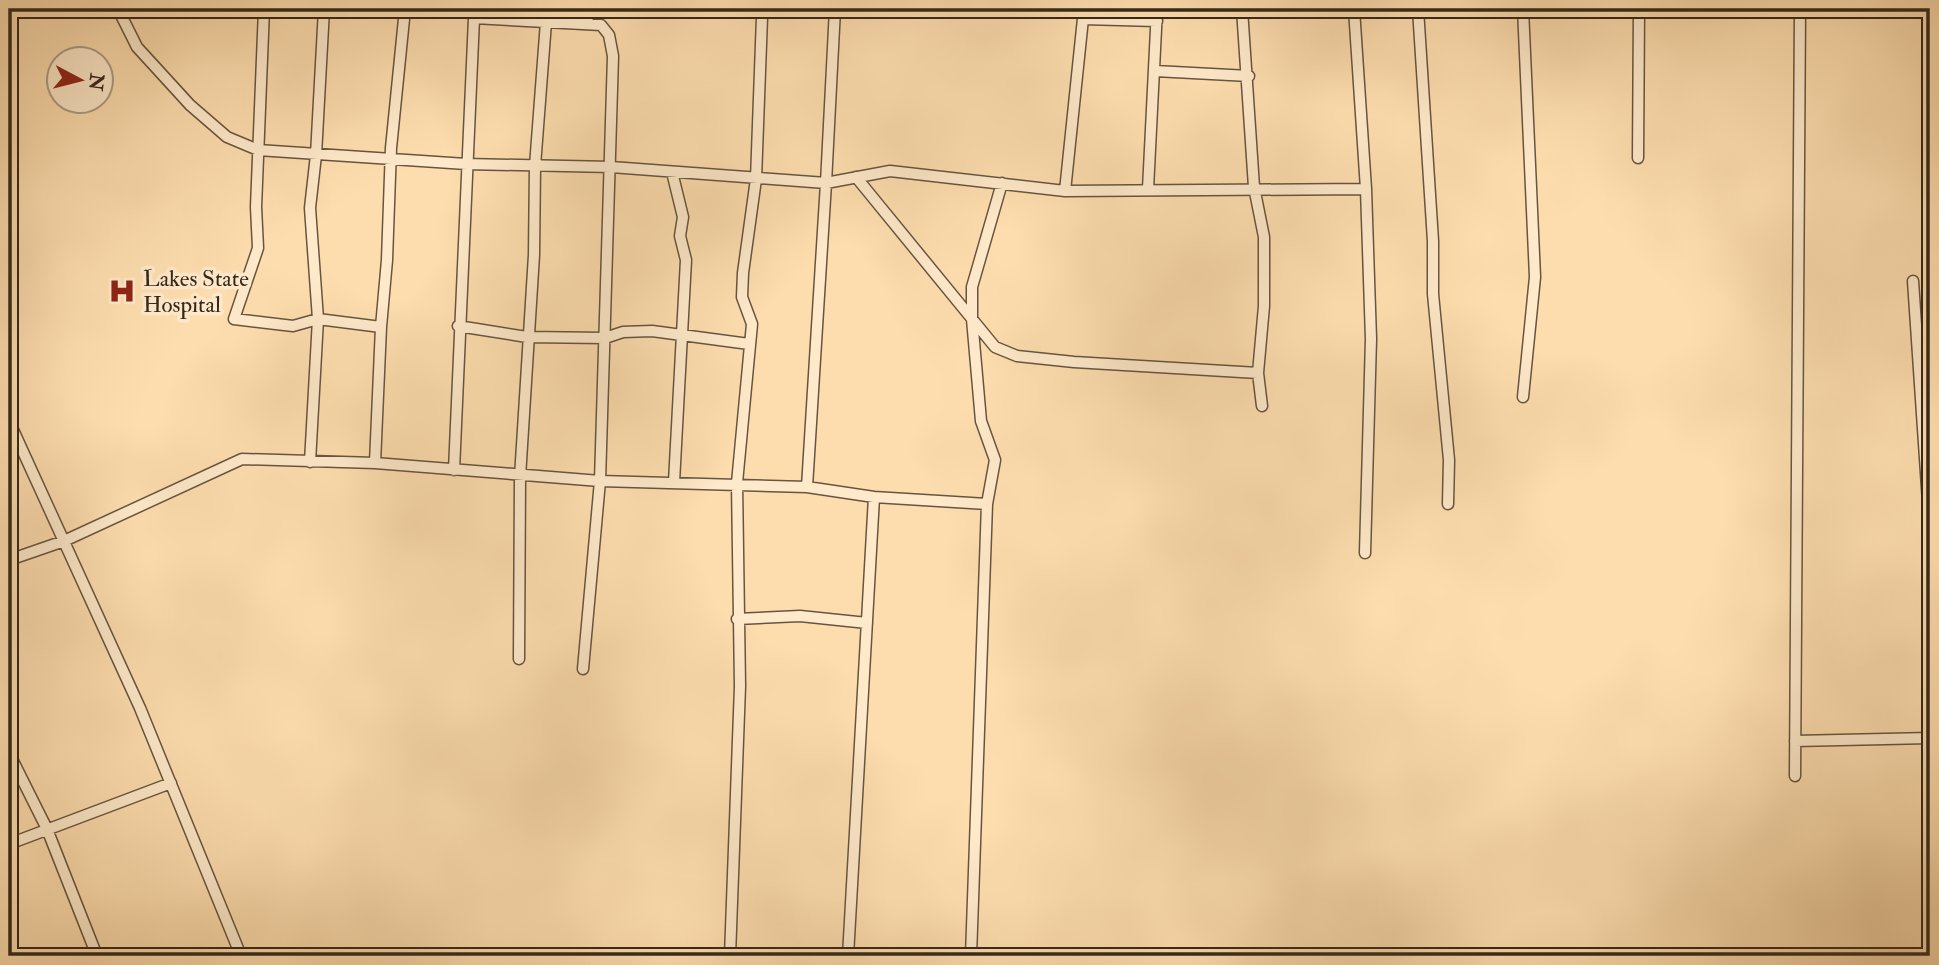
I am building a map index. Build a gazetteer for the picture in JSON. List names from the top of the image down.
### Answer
{
  "places": {
    "hospital": ["Lakes State Hospital"]
  },
  "north": "right"
}
